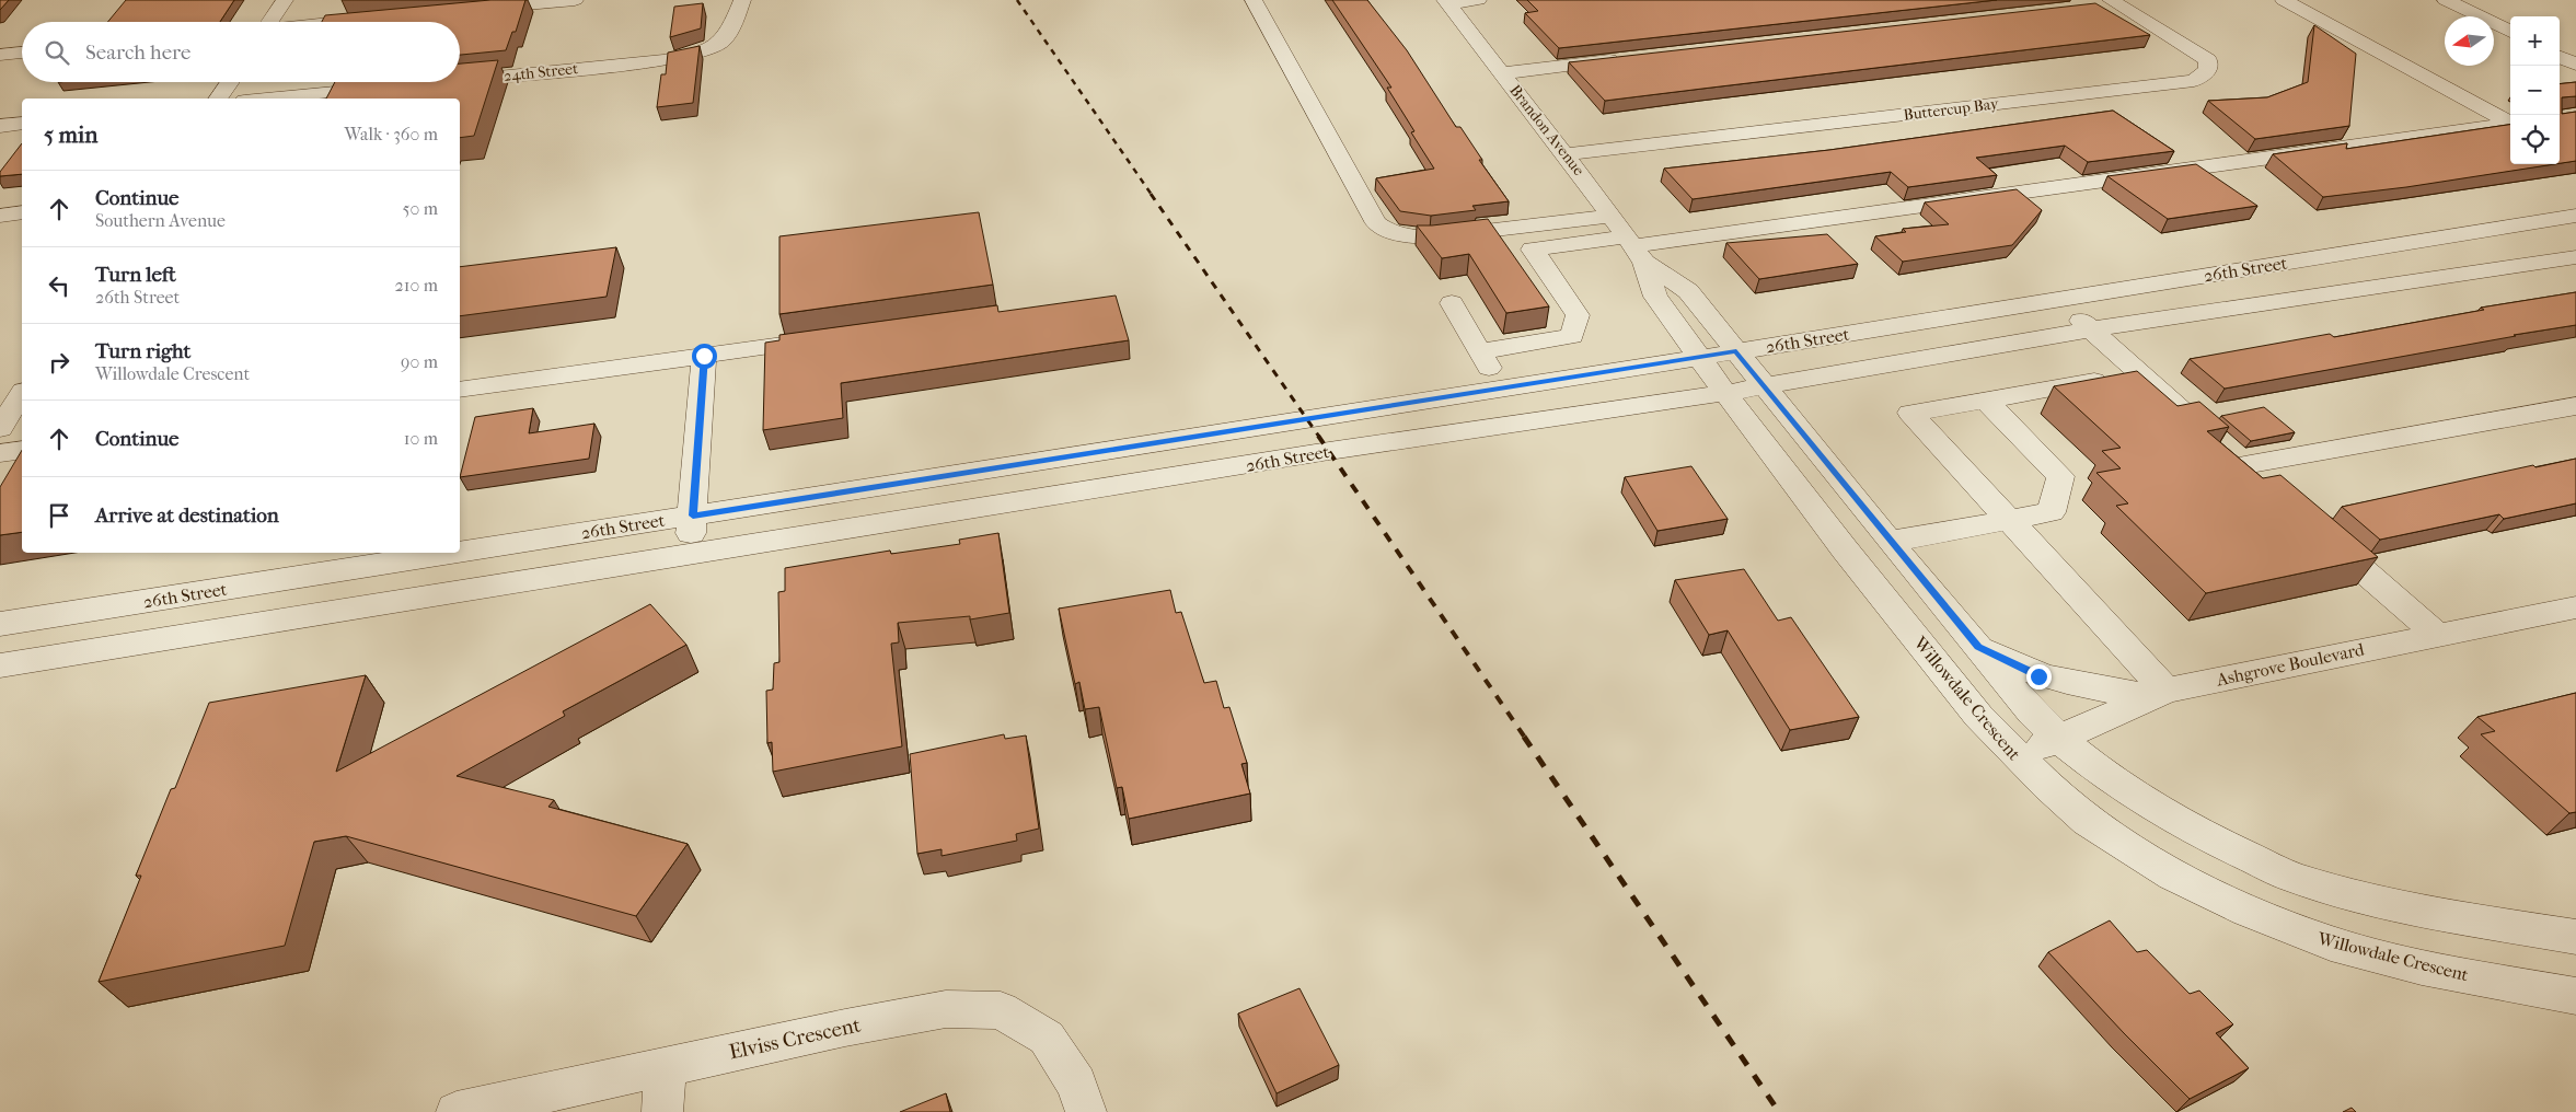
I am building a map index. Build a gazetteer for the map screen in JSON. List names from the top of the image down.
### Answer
{
  "streets": {
    "street": [
      "24th Street",
      "Buttercup Bay",
      "Brandon Avenue",
      "26th Street",
      "Ashgrove Boulevard",
      "Willowdale Crescent",
      "Elviss Crescent"
    ]
  },
  "crossings": [
    ["Buttercup Bay", "Brandon Avenue"],
    ["Brandon Avenue", "26th Street"],
    ["Brandon Avenue", "Willowdale Crescent"],
    ["26th Street", "Willowdale Crescent"],
    ["Ashgrove Boulevard", "Willowdale Crescent"]
  ],
  "north": "left",
  "page": {
    "map_buttons": ["+", "−"],
    "search": "Search here",
    "heading": ["5 min", "Walk · 360 m"],
    "list": [
      ["Continue", "Southern Avenue", "50 m"],
      ["Turn left", "26th Street", "210 m"],
      ["Turn right", "Willowdale Crescent", "90 m"],
      ["Continue", "10 m"],
      "Arrive at destination"
    ]
  }
}
